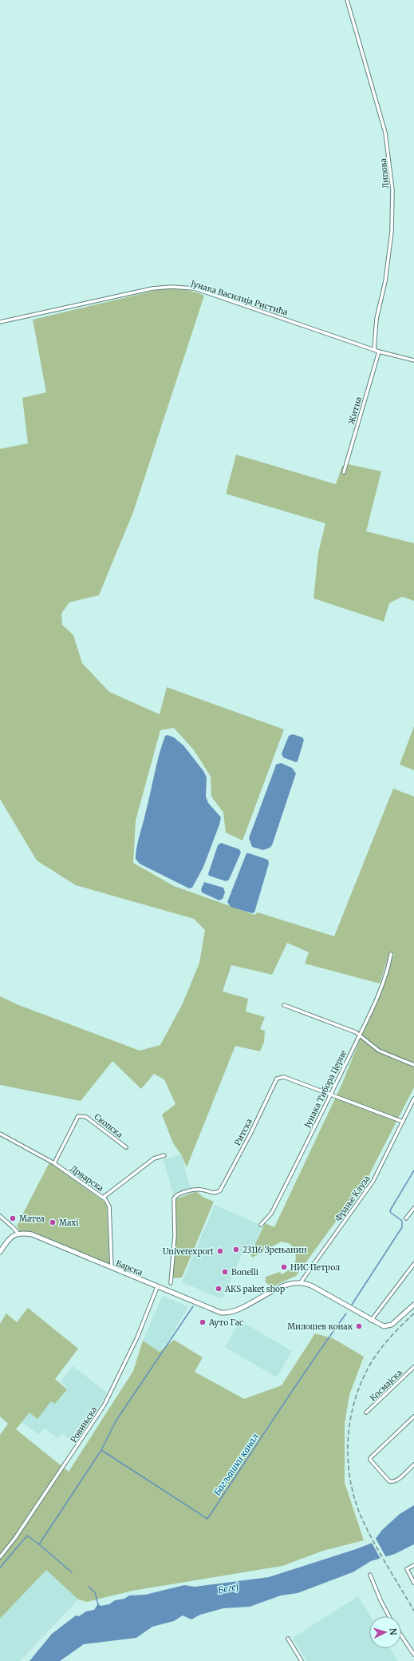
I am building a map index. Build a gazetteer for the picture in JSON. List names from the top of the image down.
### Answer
{
  "streets": {
    "street": [
      "Липова",
      "Јунака Василија Ристића",
      "Житна",
      "Јунака Тибора Церне",
      "Скопска",
      "Ритска",
      "Дрварска",
      "Фрање Клуза",
      "Барска",
      "Космајска",
      "Ровињска"
    ]
  },
  "crossings": [
    ["Липова", "Јунака Василија Ристића"],
    ["Јунака Василија Ристића", "Житна"],
    ["Јунака Тибора Церне", "Ритска"],
    ["Скопска", "Дрварска"],
    ["Ритска", "Фрање Клуза"],
    ["Дрварска", "Барска"],
    ["Фрање Клуза", "Барска"],
    ["Барска", "Ровињска"]
  ],
  "water": ["Багљашки канал", "Бегеј"],
  "places": [
    "Матеа",
    "Maxi",
    "23116 Зрењанин",
    "Univerexport",
    "НИС Петрол",
    "Bonelli",
    "AKS paket shop",
    "Ауто Гас",
    "Милошев конак"
  ],
  "north": "right"
}
